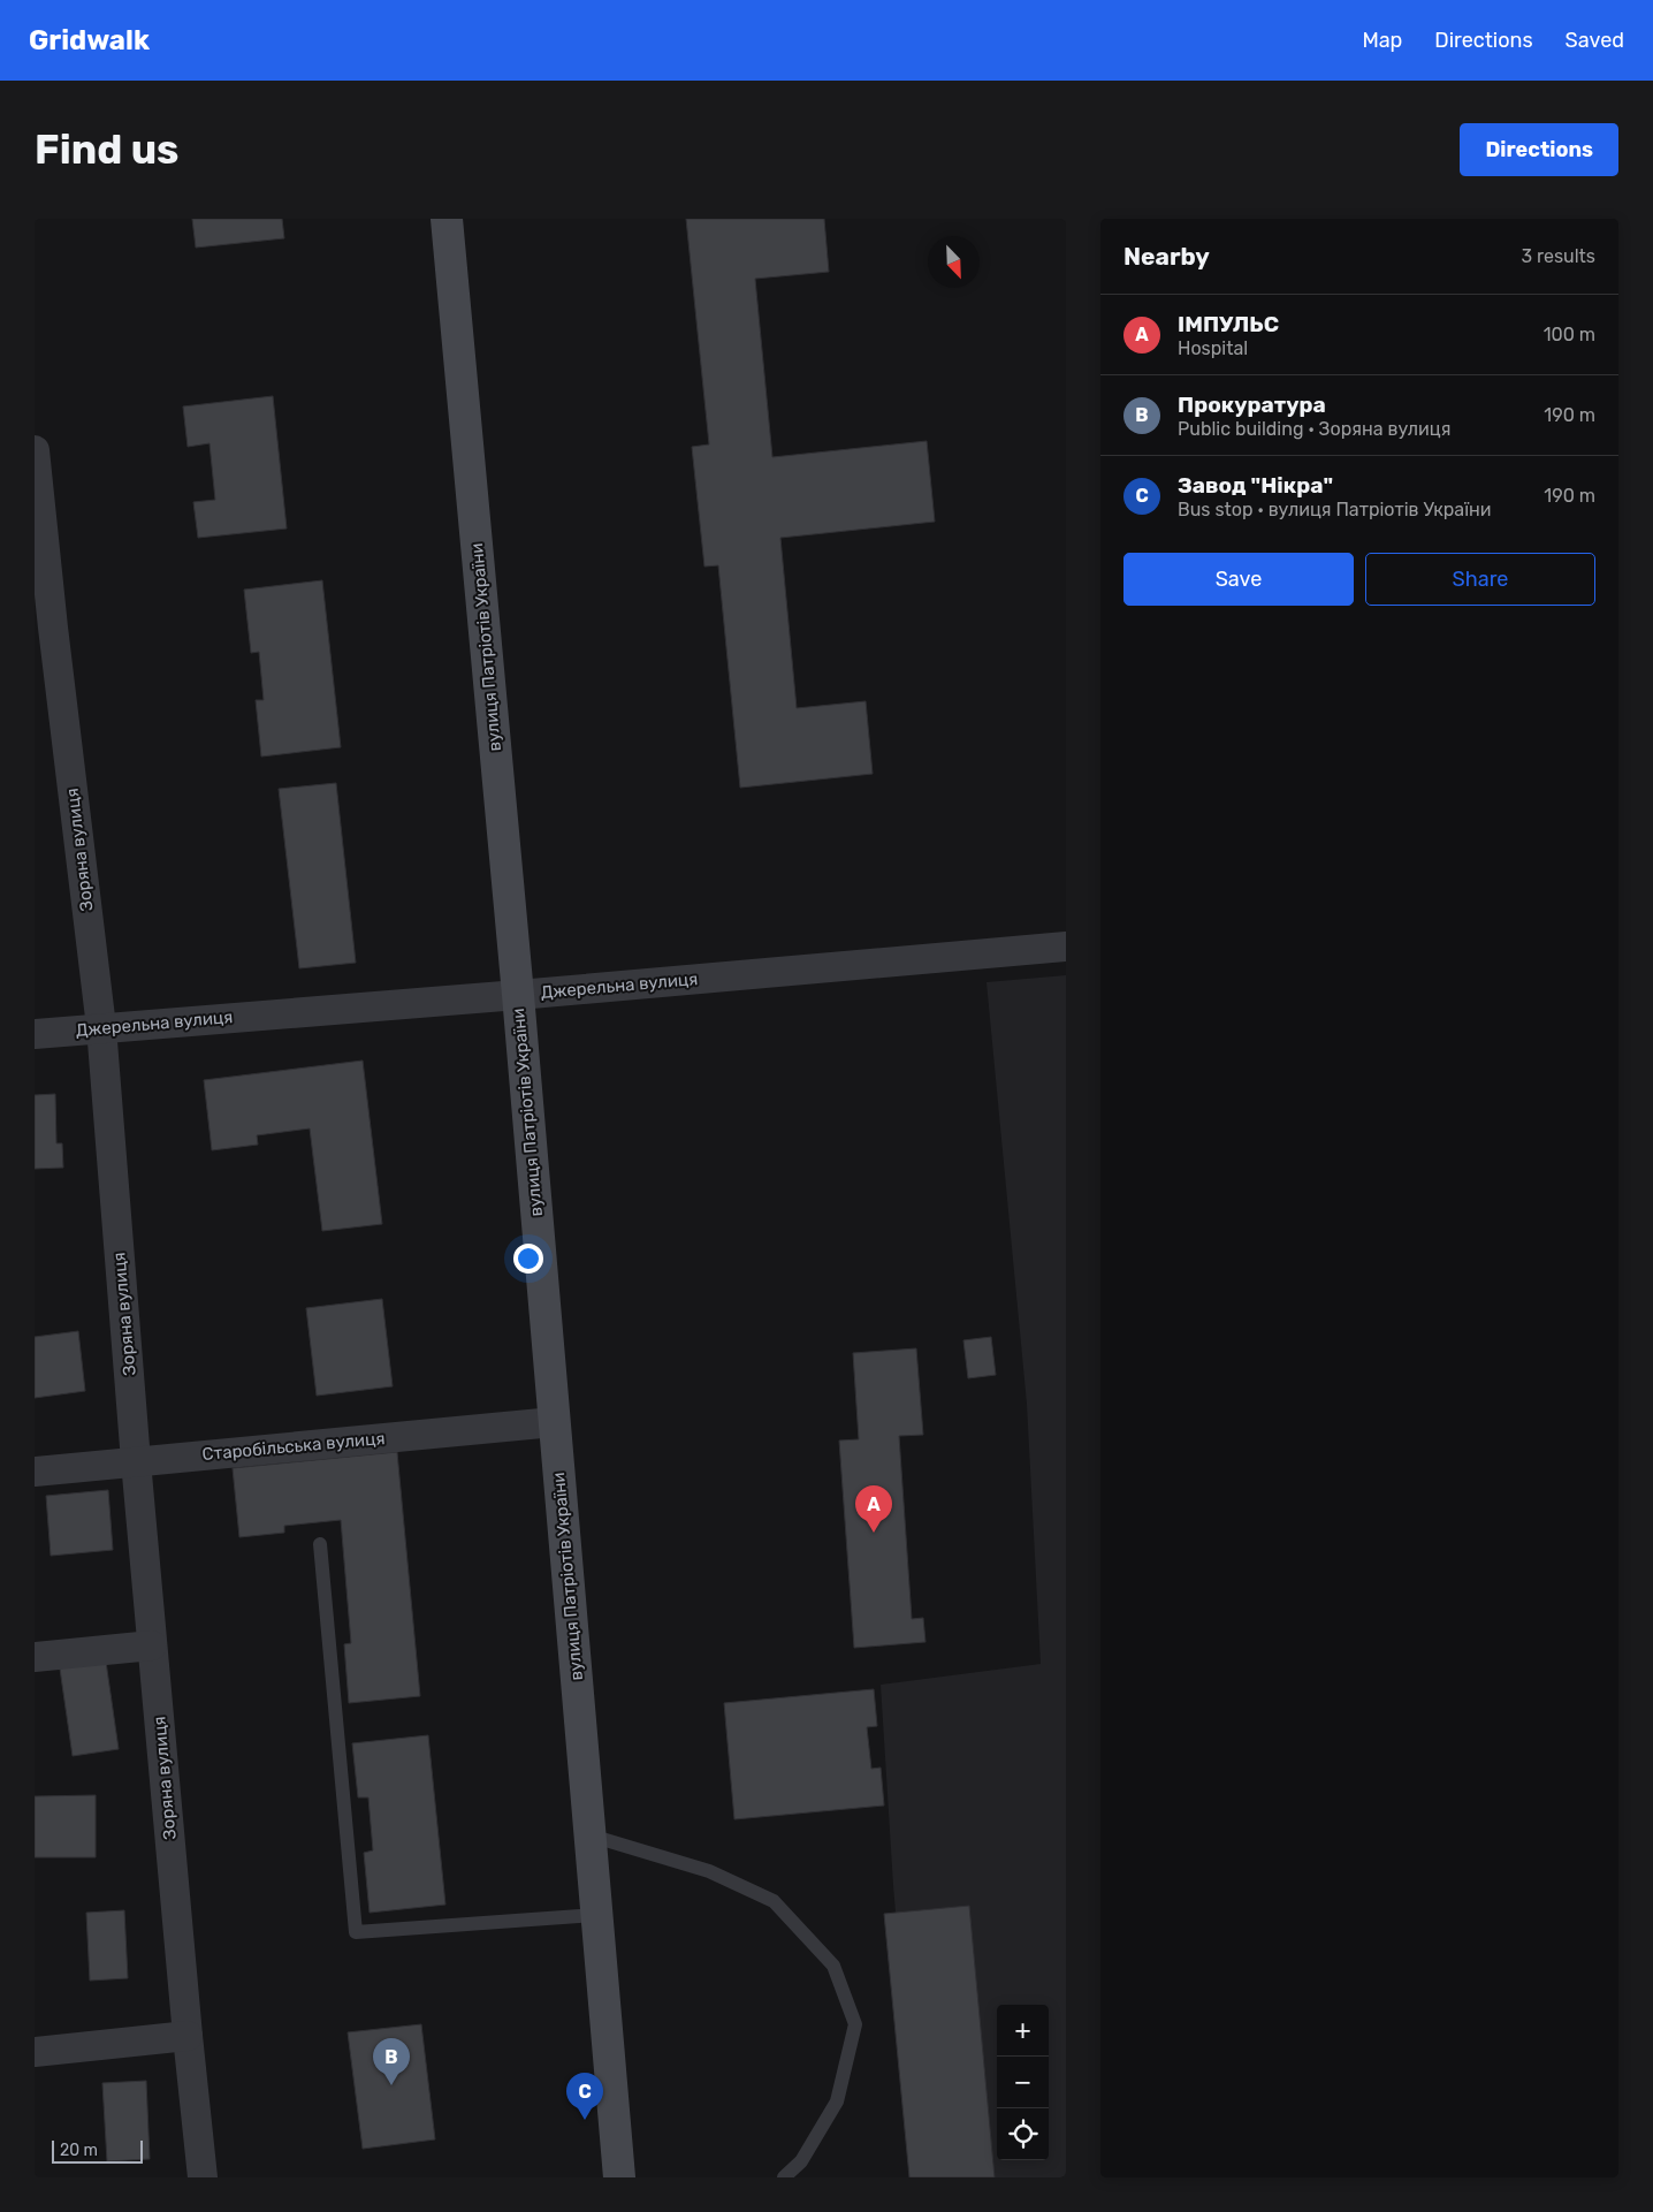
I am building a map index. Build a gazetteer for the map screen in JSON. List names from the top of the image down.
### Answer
{
  "streets": {
    "main road": ["вулиця Патріотів України"],
    "street": ["Зоряна вулиця", "Джерельна вулиця", "Старобільська вулиця"]
  },
  "crossings": [
    ["вулиця Патріотів України", "Джерельна вулиця"],
    ["вулиця Патріотів України", "Старобільська вулиця"],
    ["Зоряна вулиця", "Джерельна вулиця"],
    ["Зоряна вулиця", "Старобільська вулиця"]
  ],
  "scale_bar": "20 m",
  "north": "bottom right",
  "page": {
    "header": "Gridwalk",
    "nav": ["Map", "Directions", "Saved"],
    "buttons": [
      "Directions",
      ["Save", "Share"]
    ],
    "title": "Find us",
    "heading": ["Nearby", "3 results"],
    "list": [
      {
        "mark": "A",
        "name": "ІМПУЛЬС",
        "note": "Hospital",
        "value": "100 m"
      },
      {
        "mark": "B",
        "name": "Прокуратура",
        "note": "Public building · Зоряна вулиця",
        "value": "190 m"
      },
      {
        "mark": "C",
        "name": "Завод \"Нікра\"",
        "note": "Bus stop · вулиця Патріотів України",
        "value": "190 m"
      }
    ],
    "pins": ["A", "B", "C"],
    "map_buttons": ["+", "−"],
    "scale": "20 m"
  }
}
